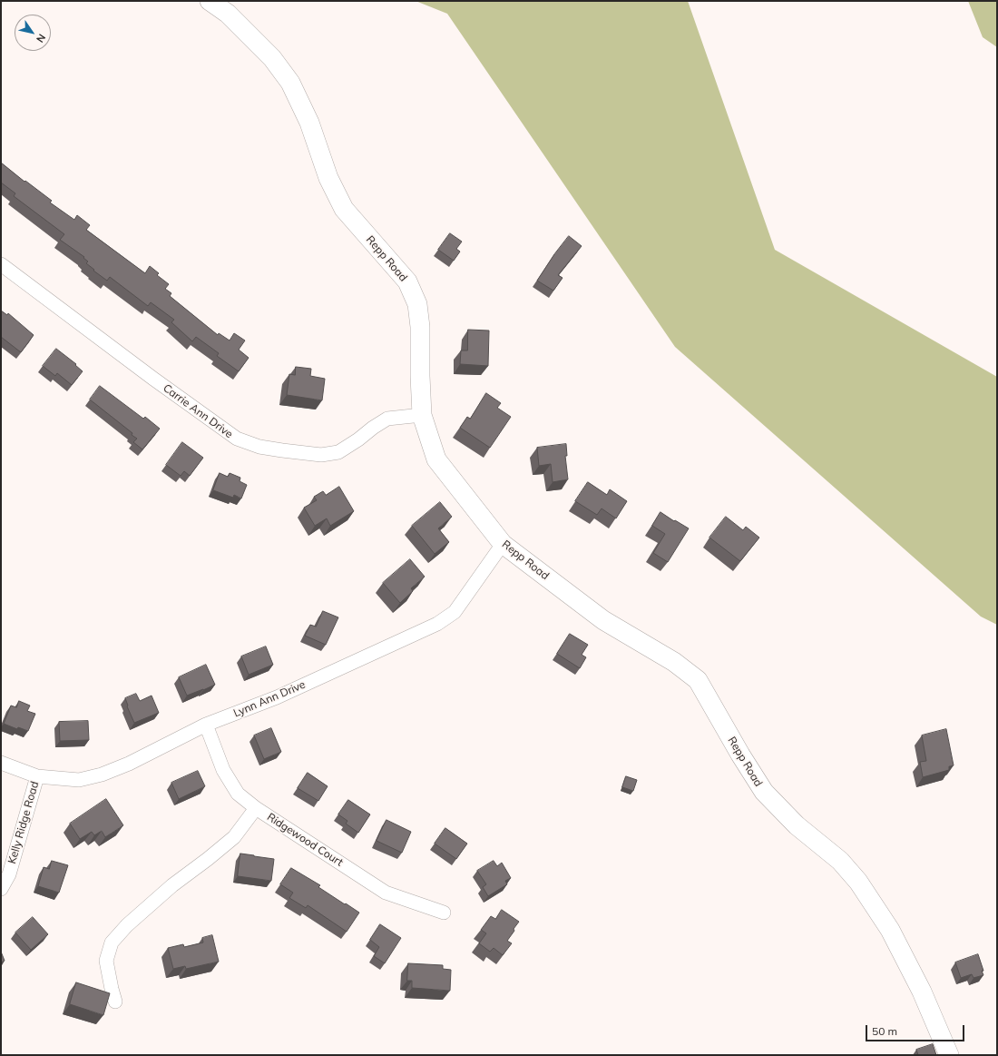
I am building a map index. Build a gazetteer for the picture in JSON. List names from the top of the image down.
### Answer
{
  "streets": {
    "street": [
      "Repp Road",
      "Carrie Ann Drive",
      "Lynn Ann Drive",
      "Kelly Ridge Road",
      "Ridgewood Court"
    ]
  },
  "crossings": [
    ["Repp Road", "Carrie Ann Drive"],
    ["Repp Road", "Lynn Ann Drive"],
    ["Lynn Ann Drive", "Kelly Ridge Road"],
    ["Lynn Ann Drive", "Ridgewood Court"]
  ],
  "scale_bar": "50 m",
  "north": "bottom right"
}
